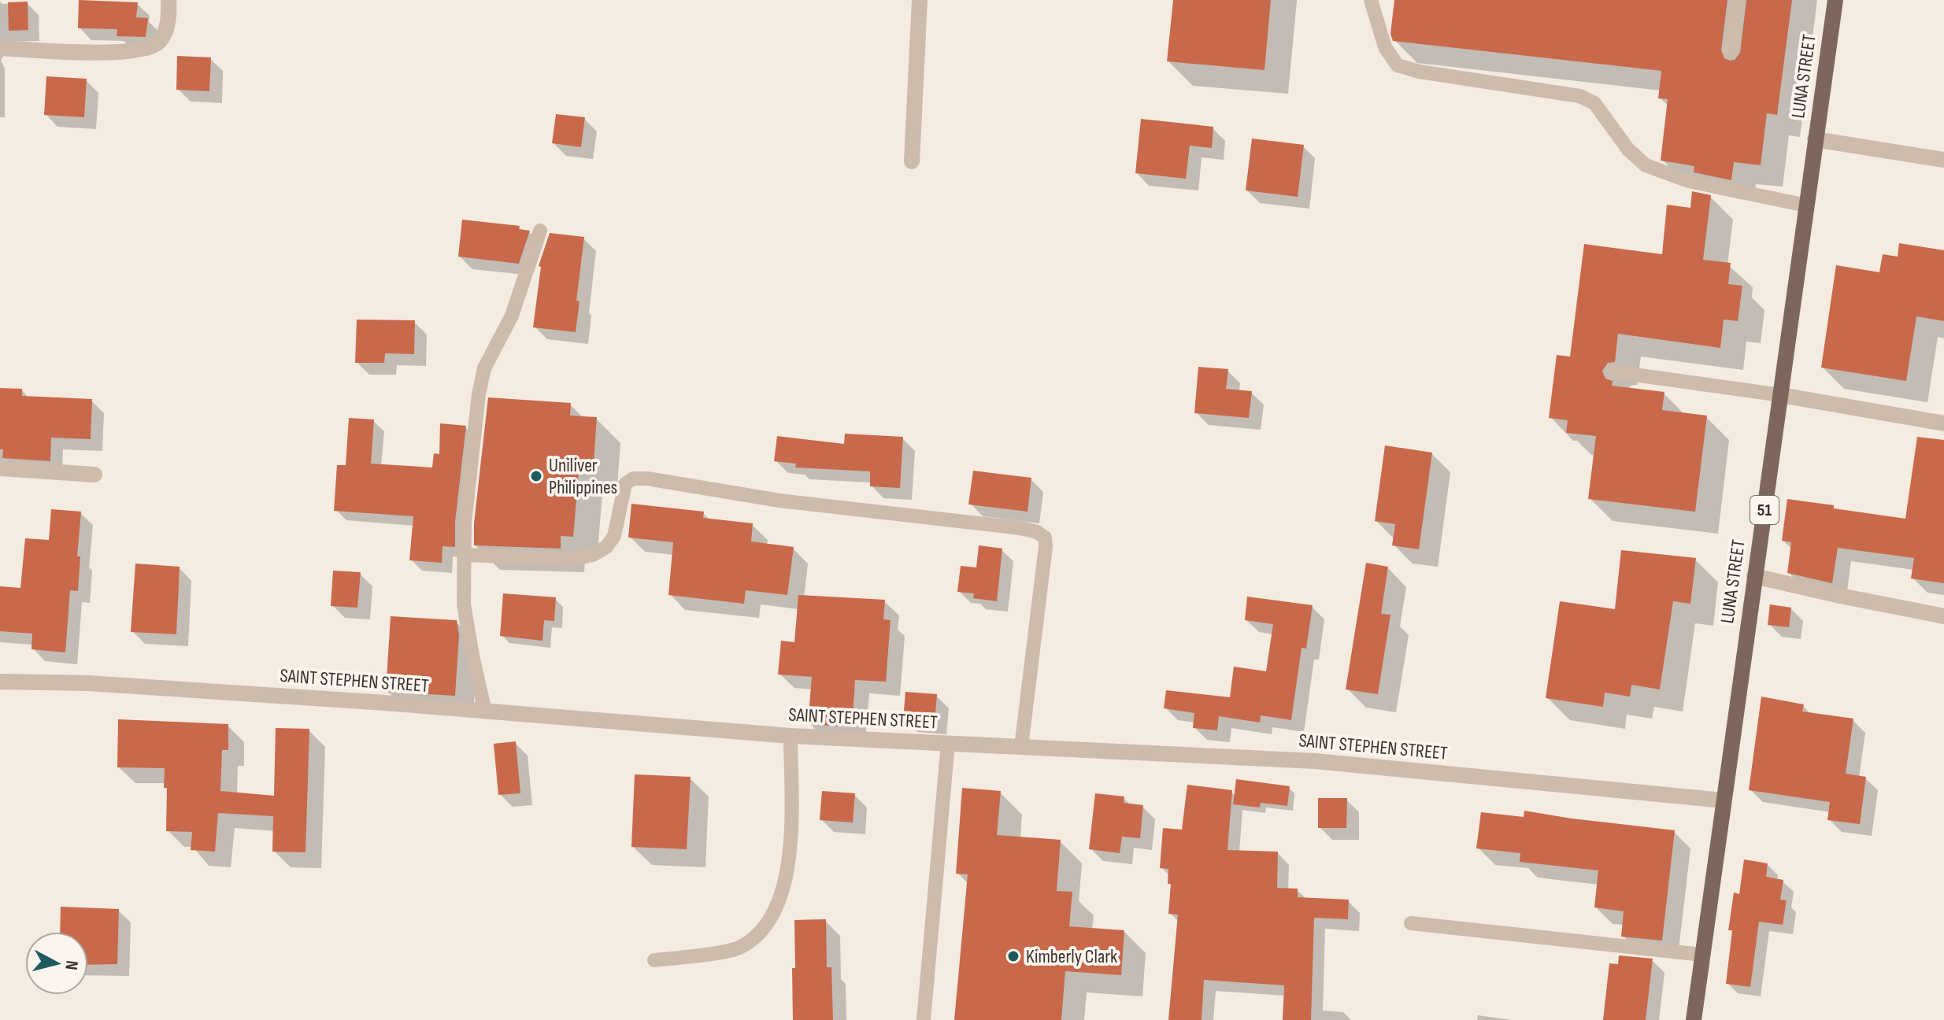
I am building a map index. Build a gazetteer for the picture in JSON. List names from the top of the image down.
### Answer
{
  "streets": {
    "main road": ["LUNA STREET", "51"],
    "street": ["SAINT STEPHEN STREET"]
  },
  "crossings": [
    ["LUNA STREET", "SAINT STEPHEN STREET"]
  ],
  "places": ["Uniliver Philippines", "Kimberly Clark"],
  "north": "right"
}
